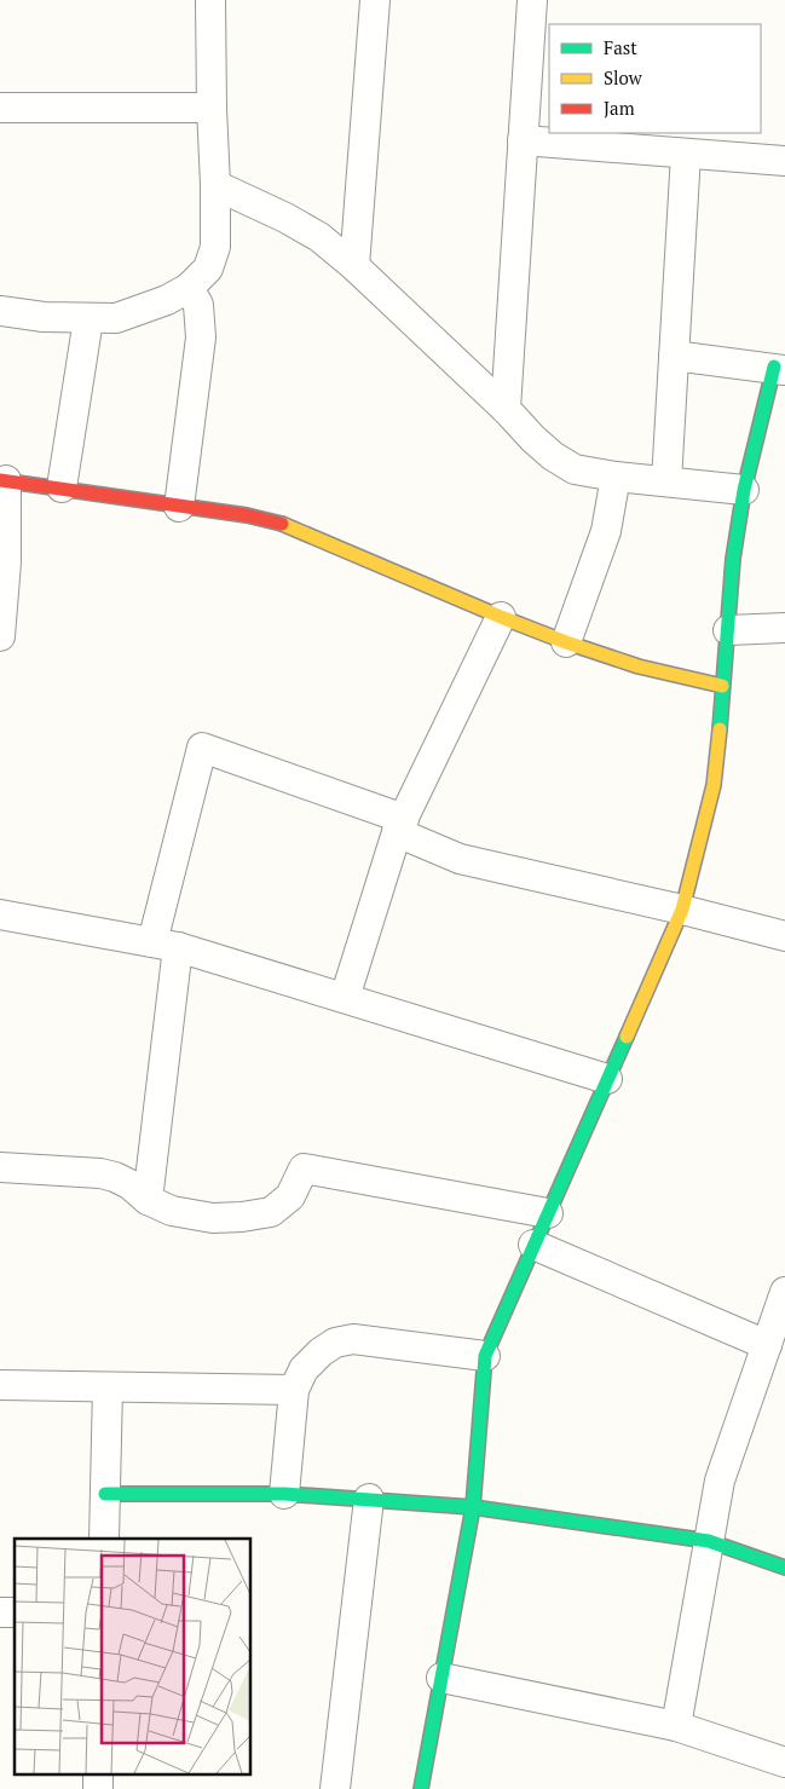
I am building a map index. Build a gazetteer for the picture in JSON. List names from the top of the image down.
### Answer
{
  "legend": ["Fast", "Slow", "Jam"]
}
